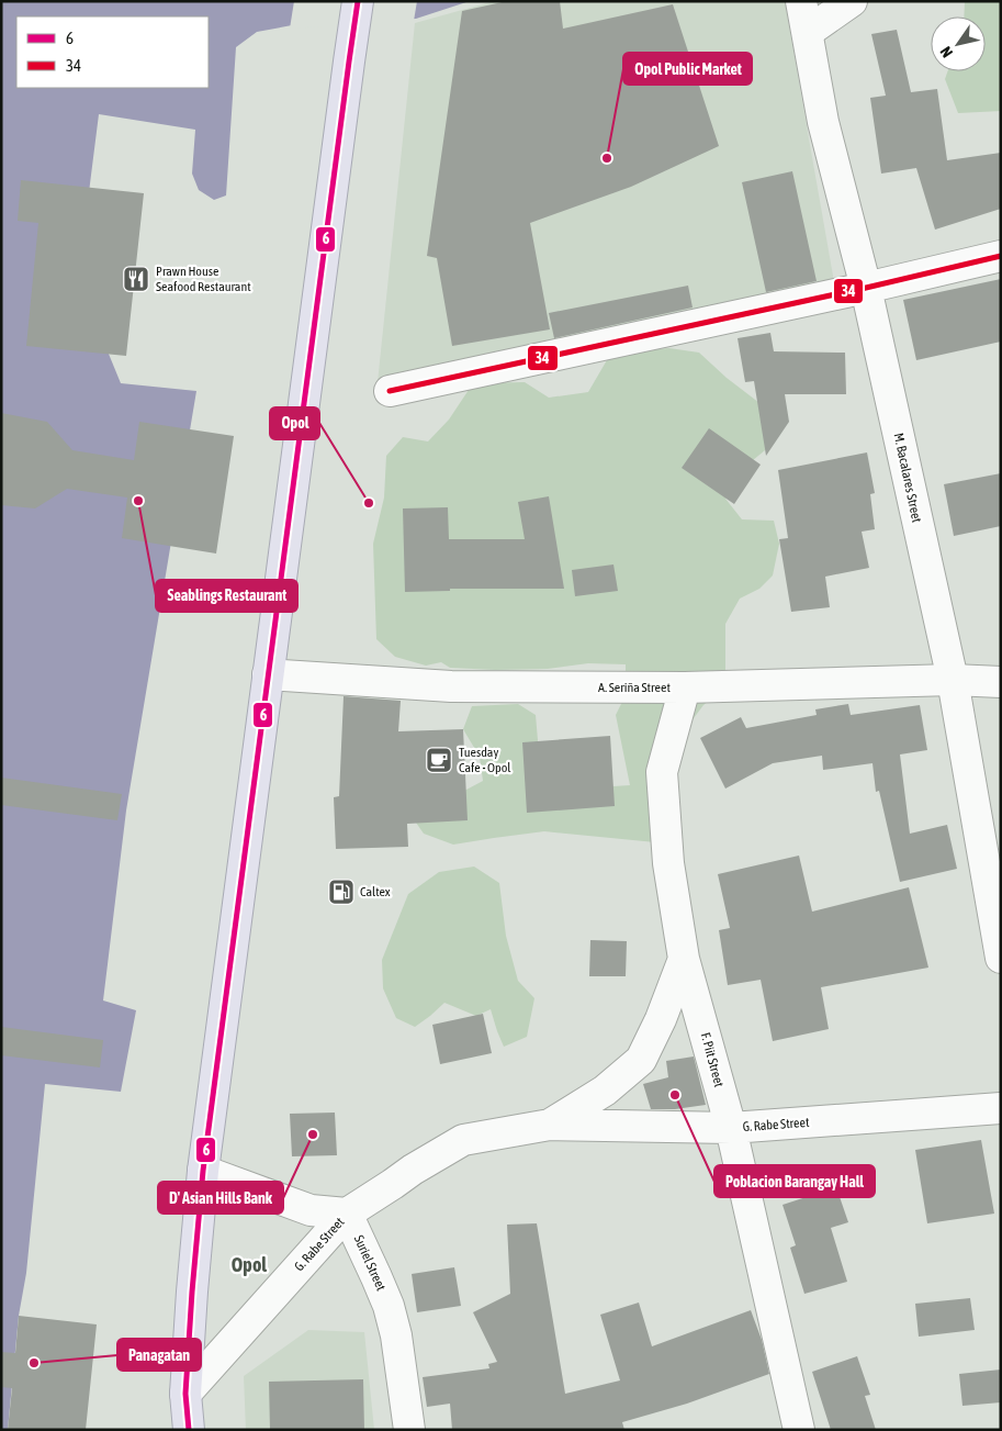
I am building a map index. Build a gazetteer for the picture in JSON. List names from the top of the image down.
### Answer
{
  "streets": {
    "street": [
      "M. Bacalares Street",
      "A. Seriña Street",
      "F. Piit Street",
      "G. Rabe Street",
      "Suriel Street"
    ]
  },
  "crossings": [
    ["M. Bacalares Street", "A. Seriña Street"],
    ["A. Seriña Street", "F. Piit Street"],
    ["F. Piit Street", "G. Rabe Street"],
    ["G. Rabe Street", "Suriel Street"]
  ],
  "districts": ["Opol"],
  "places": {
    "other": [
      "Opol Public Market",
      "Seablings Restaurant",
      "Opol",
      "Poblacion Barangay Hall",
      "D' Asian Hills Bank",
      "Panagatan"
    ],
    "restaurant": ["Prawn House Seafood Restaurant"],
    "cafe": ["Tuesday Cafe - Opol"],
    "fuel station": ["Caltex"]
  },
  "lines": ["transit line 6", "transit line 34"],
  "legend": ["6", "34"],
  "north": "bottom left"
}
